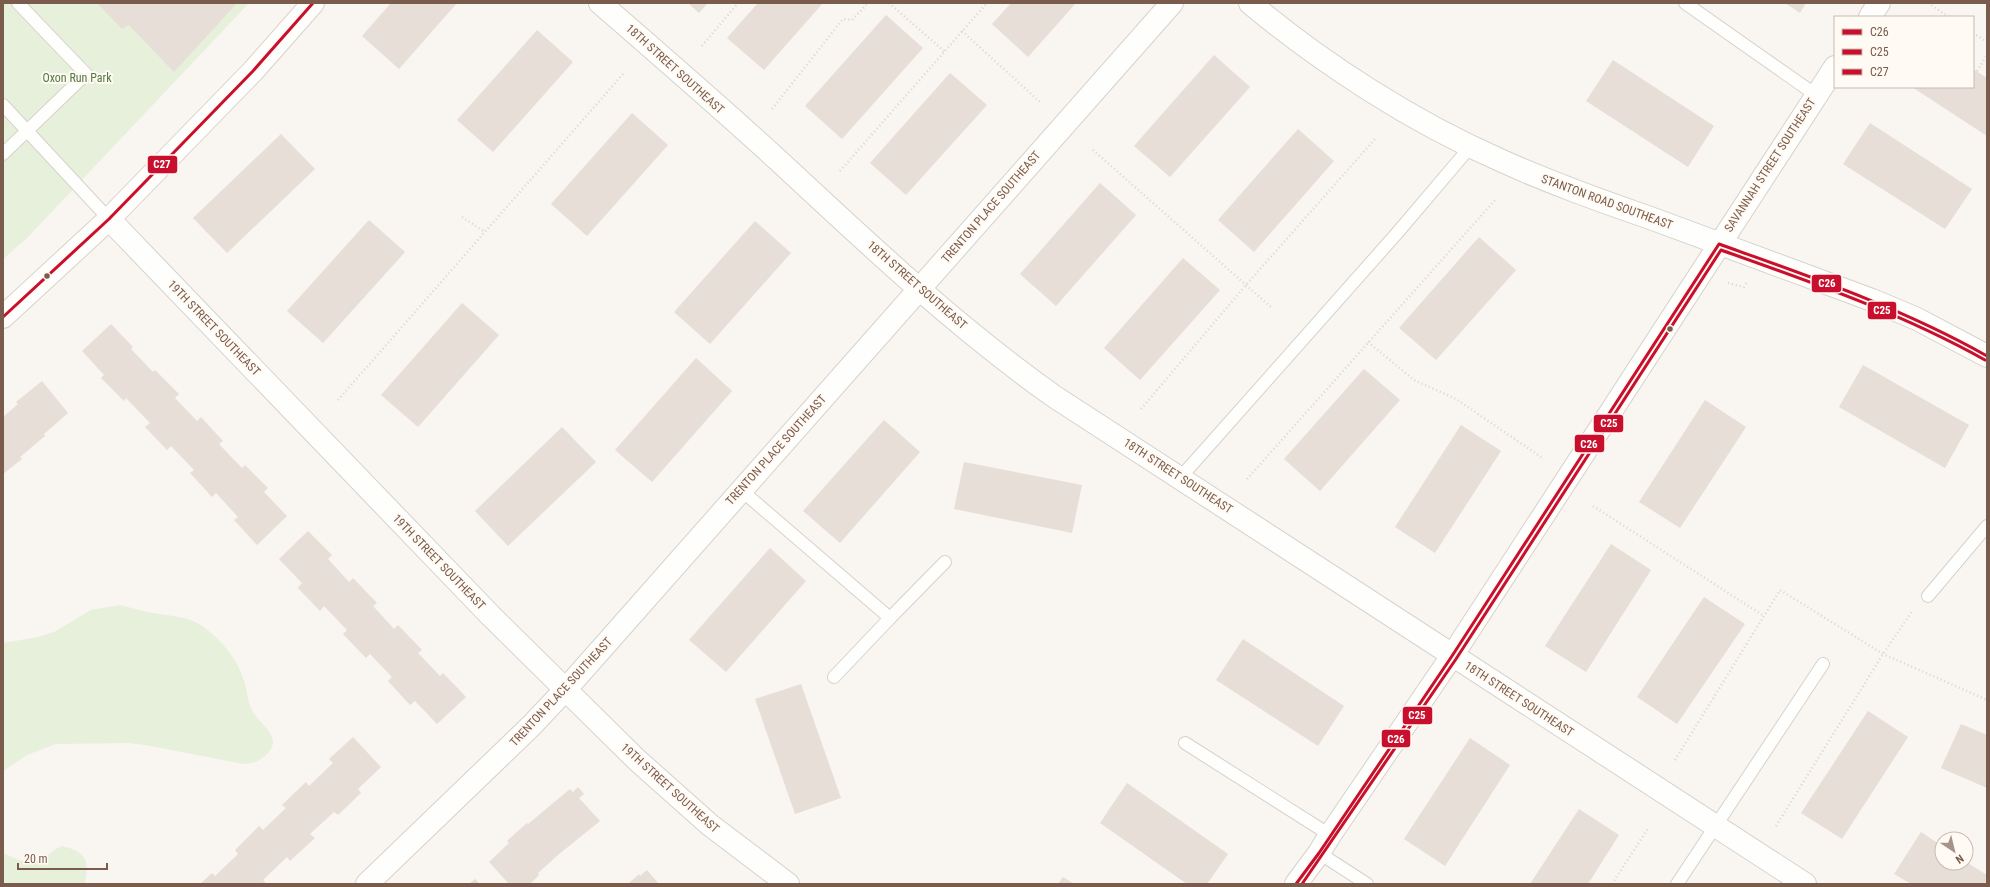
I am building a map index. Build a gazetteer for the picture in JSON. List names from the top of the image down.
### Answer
{
  "streets": {
    "street": [
      "18TH STREET SOUTHEAST",
      "SAVANNAH STREET SOUTHEAST",
      "STANTON ROAD SOUTHEAST",
      "TRENTON PLACE SOUTHEAST",
      "19TH STREET SOUTHEAST"
    ]
  },
  "crossings": [
    ["18TH STREET SOUTHEAST", "SAVANNAH STREET SOUTHEAST"],
    ["18TH STREET SOUTHEAST", "TRENTON PLACE SOUTHEAST"],
    ["SAVANNAH STREET SOUTHEAST", "STANTON ROAD SOUTHEAST"],
    ["TRENTON PLACE SOUTHEAST", "19TH STREET SOUTHEAST"]
  ],
  "parks": ["Oxon Run Park"],
  "lines": ["transit line C27", "transit line C26", "transit line C25"],
  "legend": ["C26", "C25", "C27"],
  "scale_bar": "20 m",
  "north": "bottom right"
}
